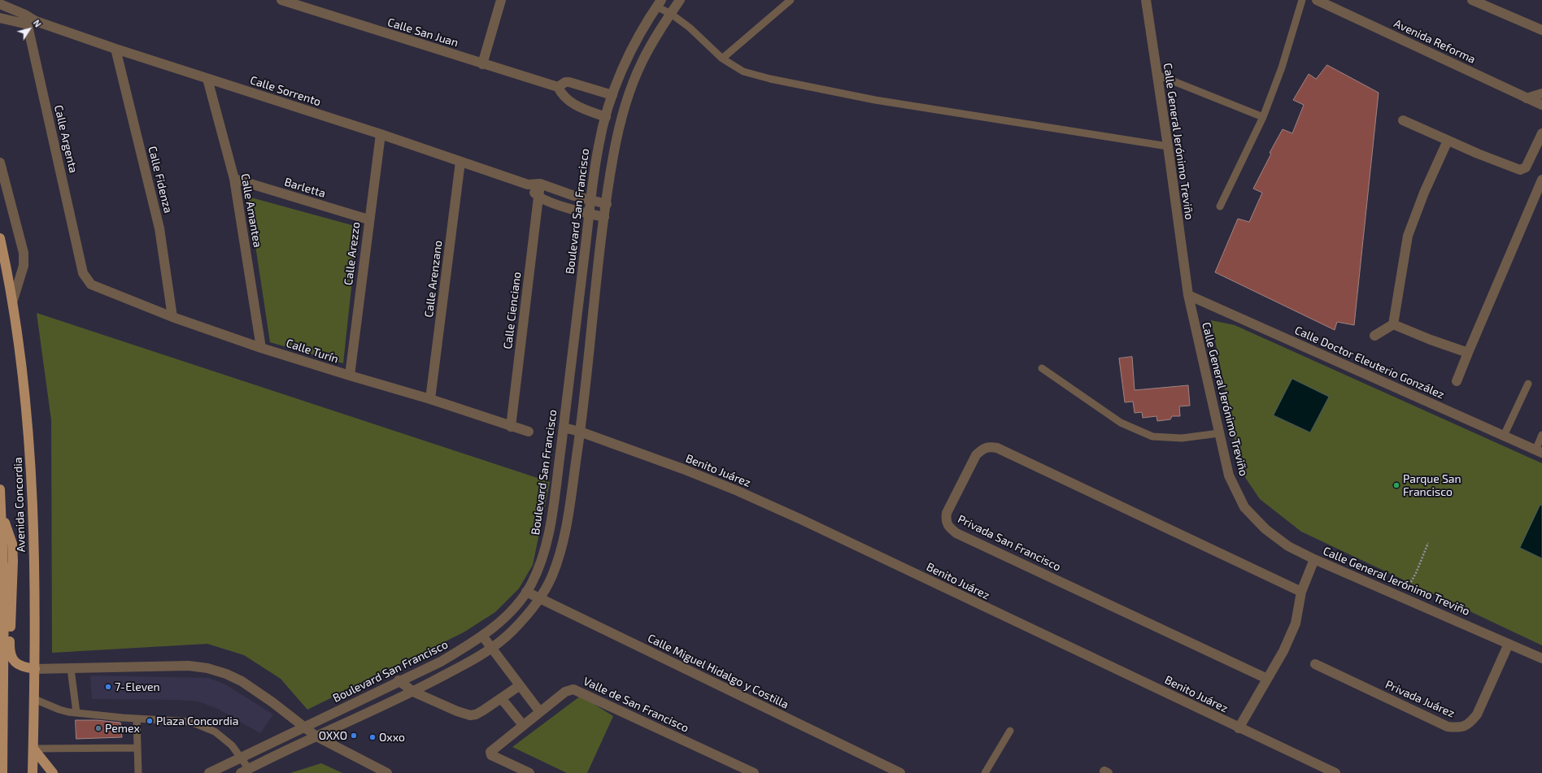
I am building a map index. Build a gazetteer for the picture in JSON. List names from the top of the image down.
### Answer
{
  "streets": {
    "main road": ["Avenida Concordia"],
    "street": [
      "Calle San Juan",
      "Avenida Reforma",
      "Calle Sorrento",
      "Calle Argenta",
      "Calle General Jerónimo Treviño",
      "Calle Fidenza",
      "Barletta",
      "Calle Amantea",
      "Boulevard San Francisco",
      "Calle Arezzo",
      "Calle Arenzano",
      "Calle Cienciano",
      "Calle Turín",
      "Calle Doctor Eleuterio González",
      "Benito Juárez",
      "Privada San Francisco",
      "Calle Miguel Hidalgo y Costilla",
      "Privada Juárez",
      "Valle de San Francisco"
    ]
  },
  "crossings": [
    ["Calle Sorrento", "Calle Argenta"],
    ["Calle Sorrento", "Calle Fidenza"],
    ["Calle Sorrento", "Calle Amantea"],
    ["Calle Sorrento", "Boulevard San Francisco"],
    ["Calle Sorrento", "Calle Arezzo"],
    ["Calle Sorrento", "Calle Arenzano"],
    ["Calle Sorrento", "Calle Cienciano"],
    ["Calle Argenta", "Calle Turín"],
    ["Calle General Jerónimo Treviño", "Calle Doctor Eleuterio González"],
    ["Calle General Jerónimo Treviño", "Privada Juárez"],
    ["Calle Fidenza", "Calle Turín"],
    ["Barletta", "Calle Amantea"],
    ["Barletta", "Calle Arezzo"],
    ["Calle Amantea", "Calle Turín"],
    ["Boulevard San Francisco", "Benito Juárez"],
    ["Boulevard San Francisco", "Calle Miguel Hidalgo y Costilla"],
    ["Calle Arezzo", "Calle Turín"],
    ["Calle Arenzano", "Calle Turín"],
    ["Calle Cienciano", "Calle Turín"]
  ],
  "places": [
    "Parque San Francisco",
    "7-Eleven",
    "Plaza Concordia",
    "Pemex",
    "OXXO",
    "Oxxo"
  ],
  "north": "top right"
}
